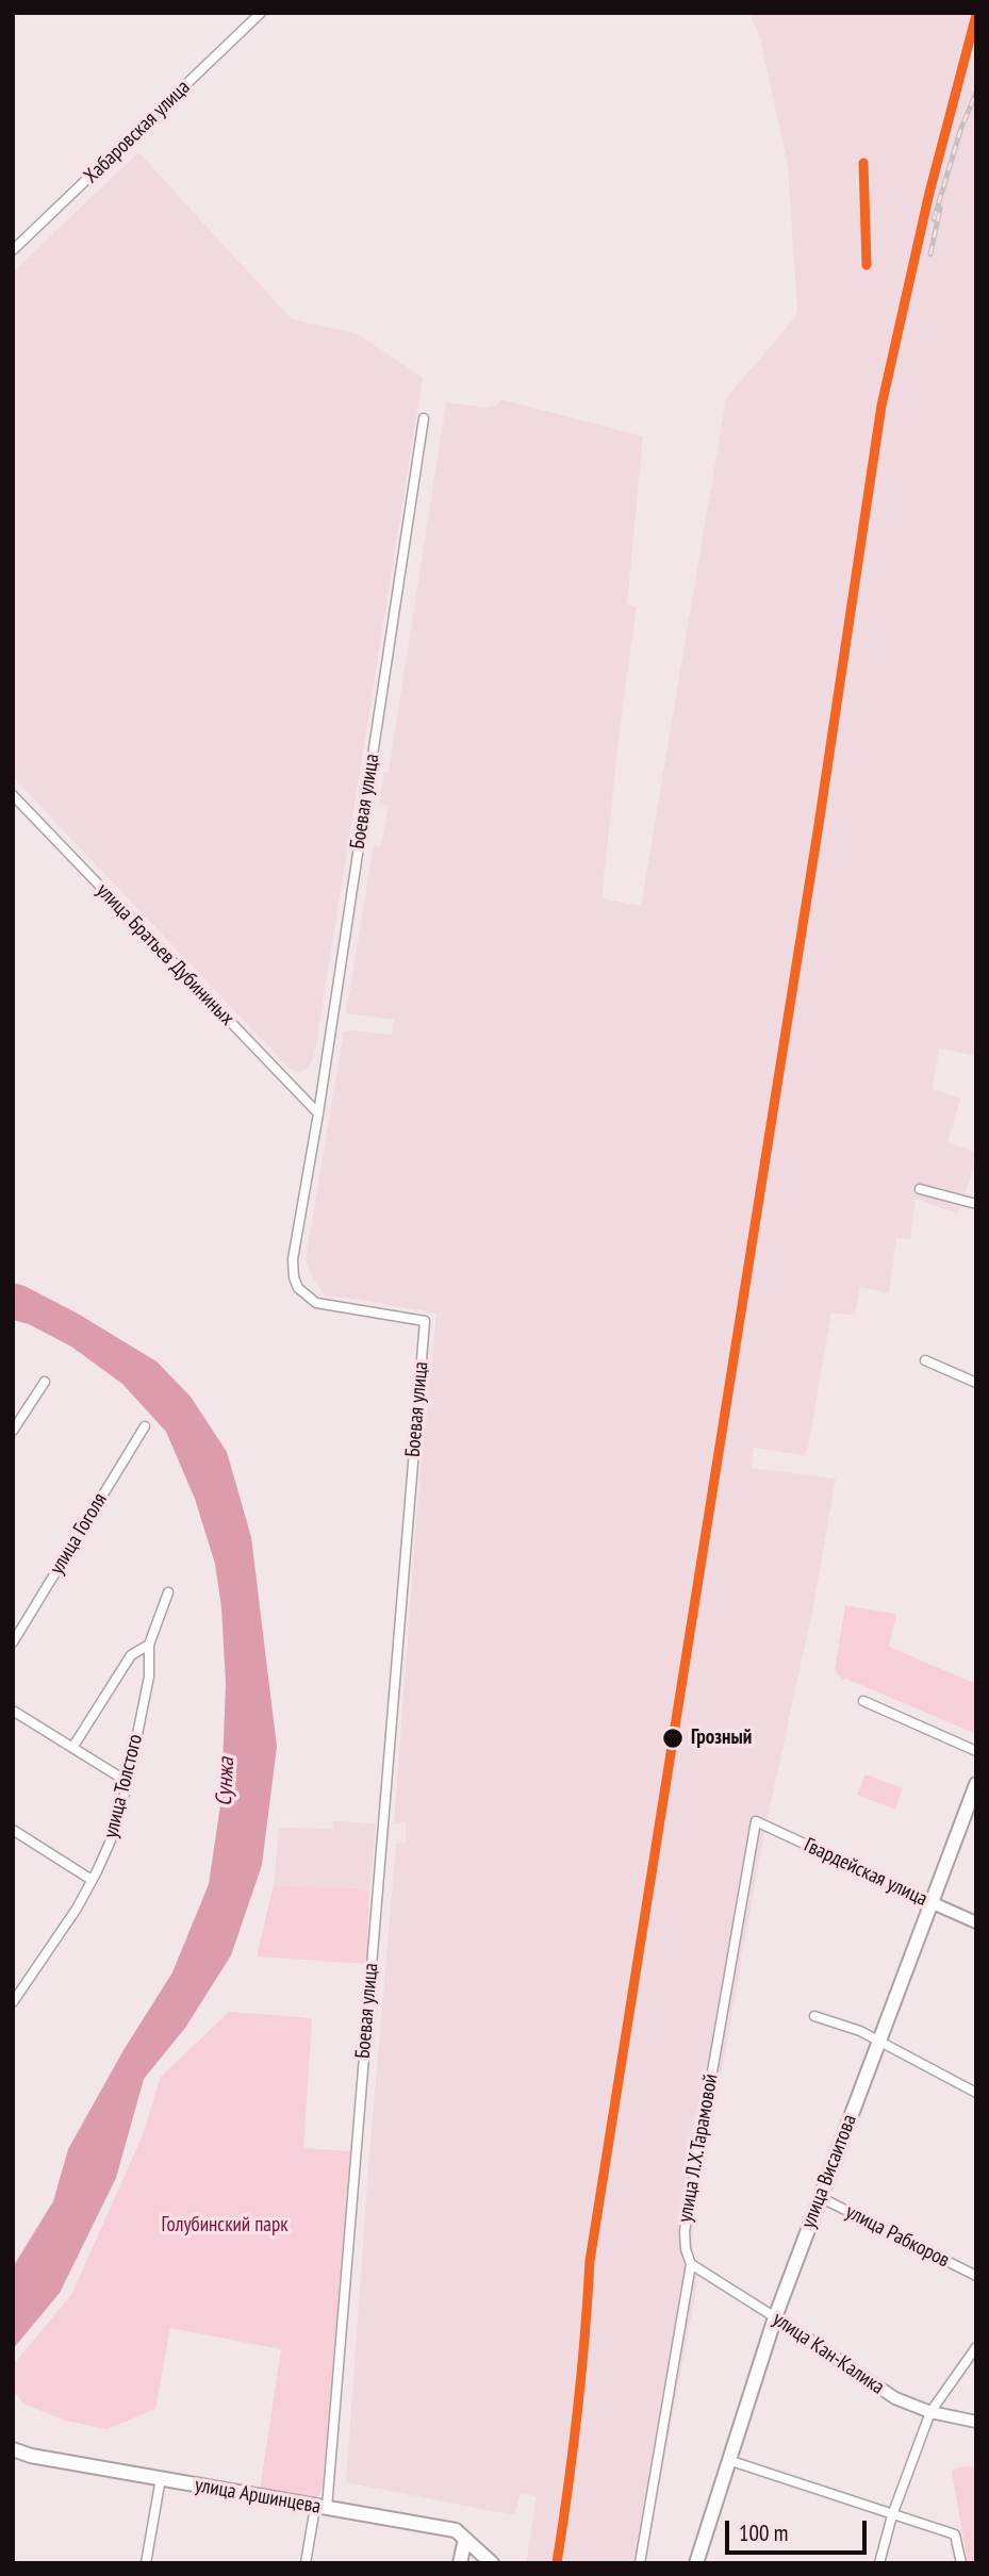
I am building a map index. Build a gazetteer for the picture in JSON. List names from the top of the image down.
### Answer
{
  "streets": {
    "main road": ["улица Висаитова", "улица Аршинцева"],
    "street": [
      "Хабаровская улица",
      "Боевая улица",
      "улица Братьев Дубининых",
      "улица Гоголя",
      "улица Толстого",
      "Гвардейская улица",
      "улица Л.Х.Тарамовой",
      "улица Рабкоров",
      "улица Кан-Калика"
    ]
  },
  "crossings": [
    ["Боевая улица", "улица Братьев Дубининых"],
    ["Боевая улица", "улица Аршинцева"],
    ["Гвардейская улица", "улица Л.Х.Тарамовой"],
    ["Гвардейская улица", "улица Висаитова"],
    ["улица Л.Х.Тарамовой", "улица Кан-Калика"],
    ["улица Висаитова", "улица Рабкоров"],
    ["улица Висаитова", "улица Кан-Калика"]
  ],
  "water": ["Сунжа"],
  "parks": ["Голубинский парк"],
  "places": ["Грозный"],
  "scale_bar": "100 m"
}
